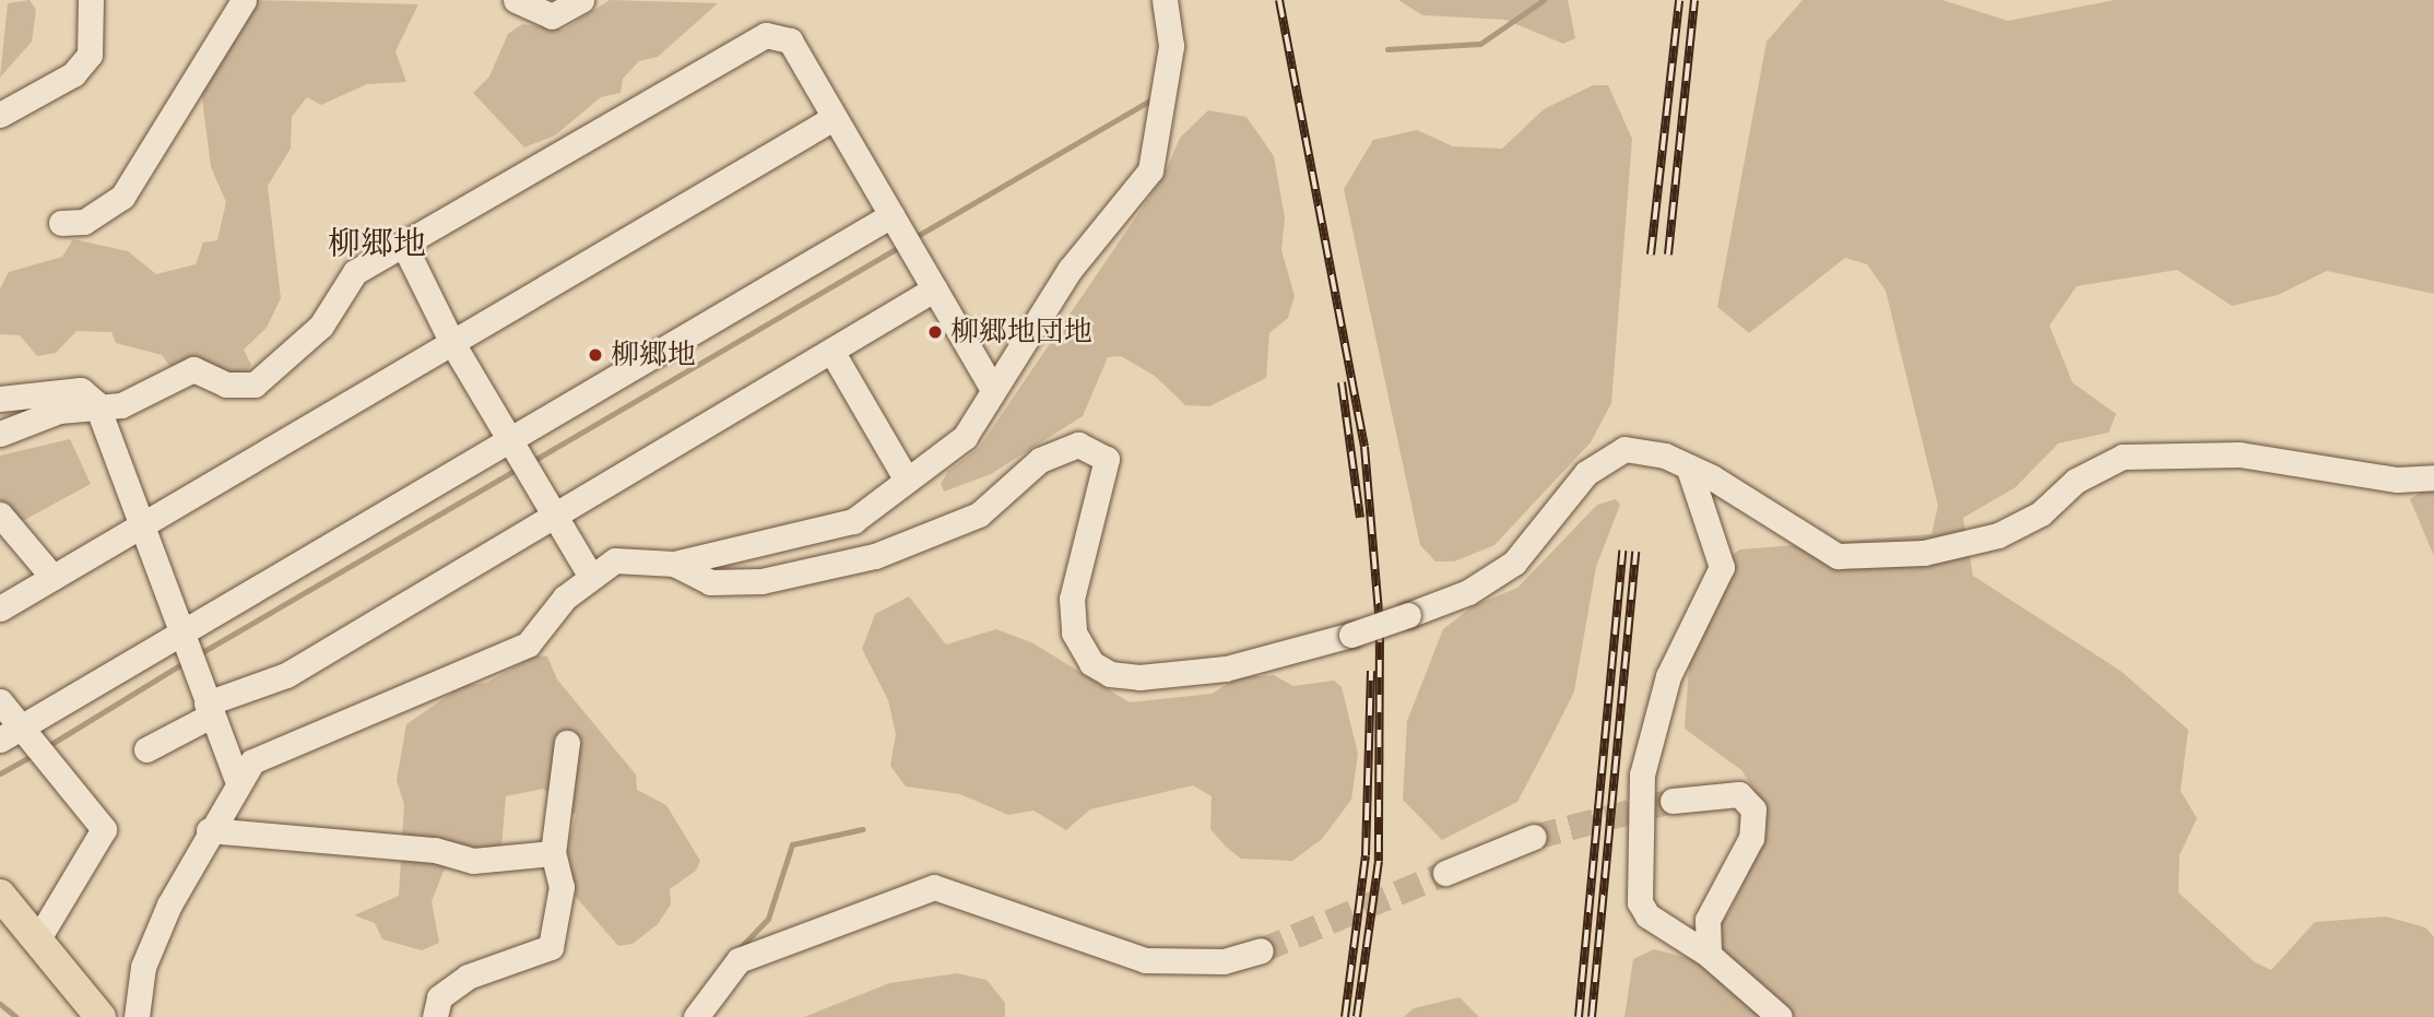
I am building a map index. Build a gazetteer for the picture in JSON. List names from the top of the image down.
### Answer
{
  "districts": ["柳郷地"],
  "places": ["柳郷地団地", "柳郷地"]
}
